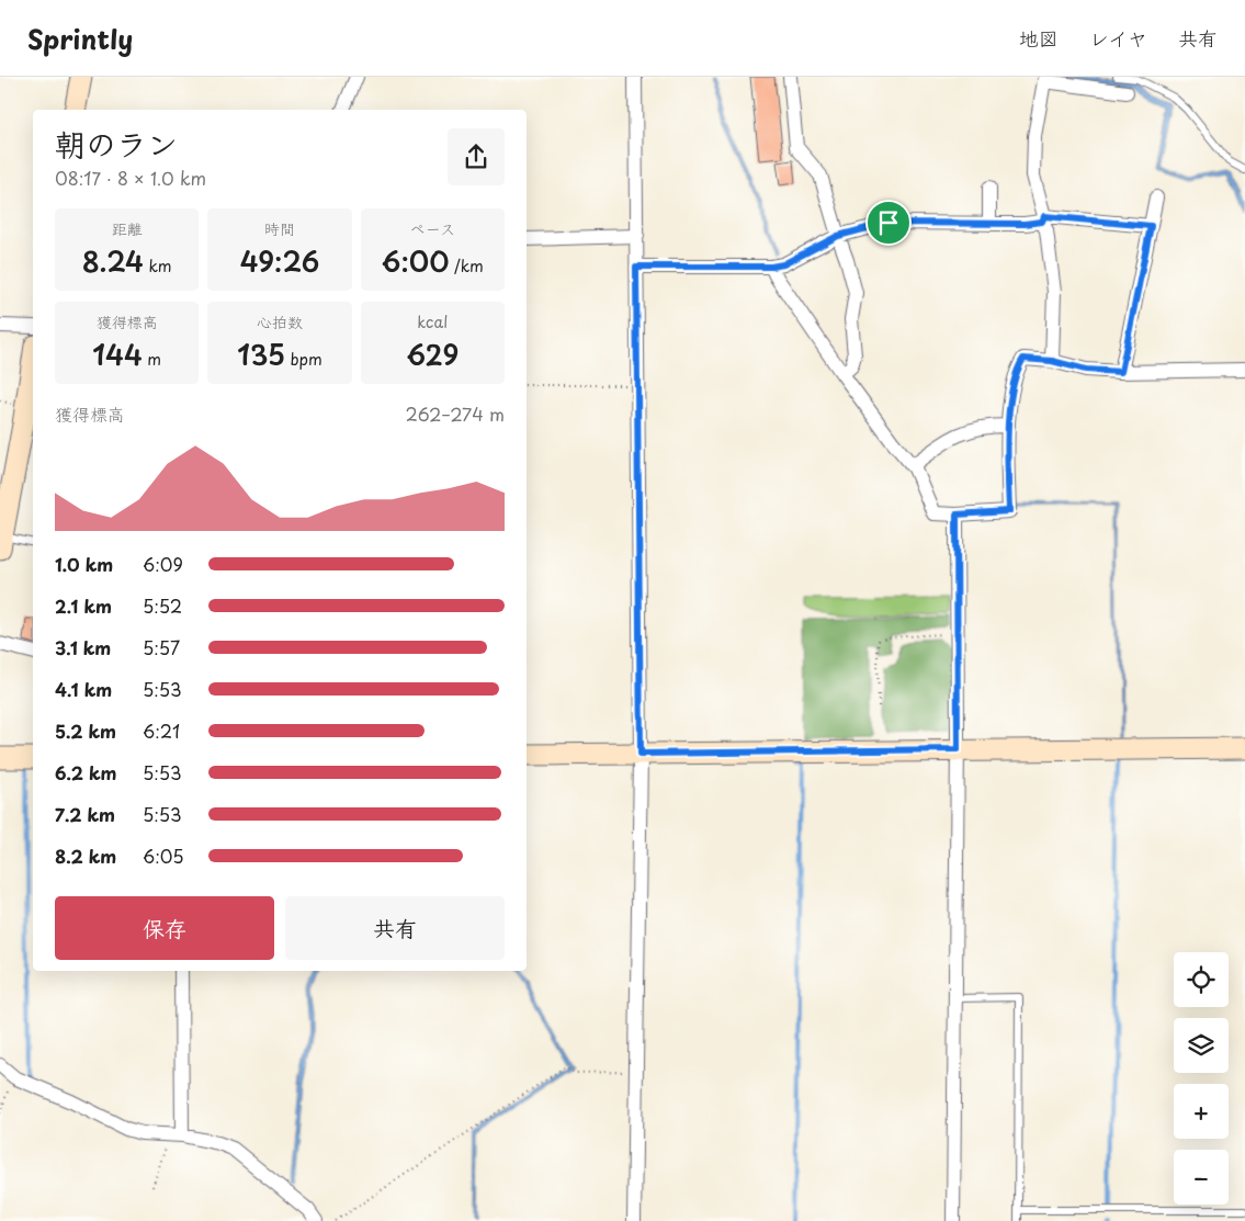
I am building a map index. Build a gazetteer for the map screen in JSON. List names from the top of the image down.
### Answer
{
  "page": {
    "header": "Sprintly",
    "nav": ["地図", "レイヤ", "共有"],
    "heading": ["朝のラン", "08:17 · 8 × 1.0 km"],
    "stats": [
      ["距離", "8.24 km"],
      ["時間", "49:26"],
      ["ペース", "6:00 /km"],
      ["獲得標高", "144 m"],
      ["心拍数", "135 bpm"],
      ["kcal", "629"]
    ],
    "chart": ["獲得標高", "262–274 m"],
    "list": [
      {
        "name": "1.0 km",
        "note": "6:09"
      },
      {
        "name": "2.1 km",
        "note": "5:52"
      },
      {
        "name": "3.1 km",
        "note": "5:57"
      },
      {
        "name": "4.1 km",
        "note": "5:53"
      },
      {
        "name": "5.2 km",
        "note": "6:21"
      },
      {
        "name": "6.2 km",
        "note": "5:53"
      },
      {
        "name": "7.2 km",
        "note": "5:53"
      },
      {
        "name": "8.2 km",
        "note": "6:05"
      }
    ],
    "buttons": ["保存", "共有"],
    "map_buttons": ["+", "−"]
  }
}
